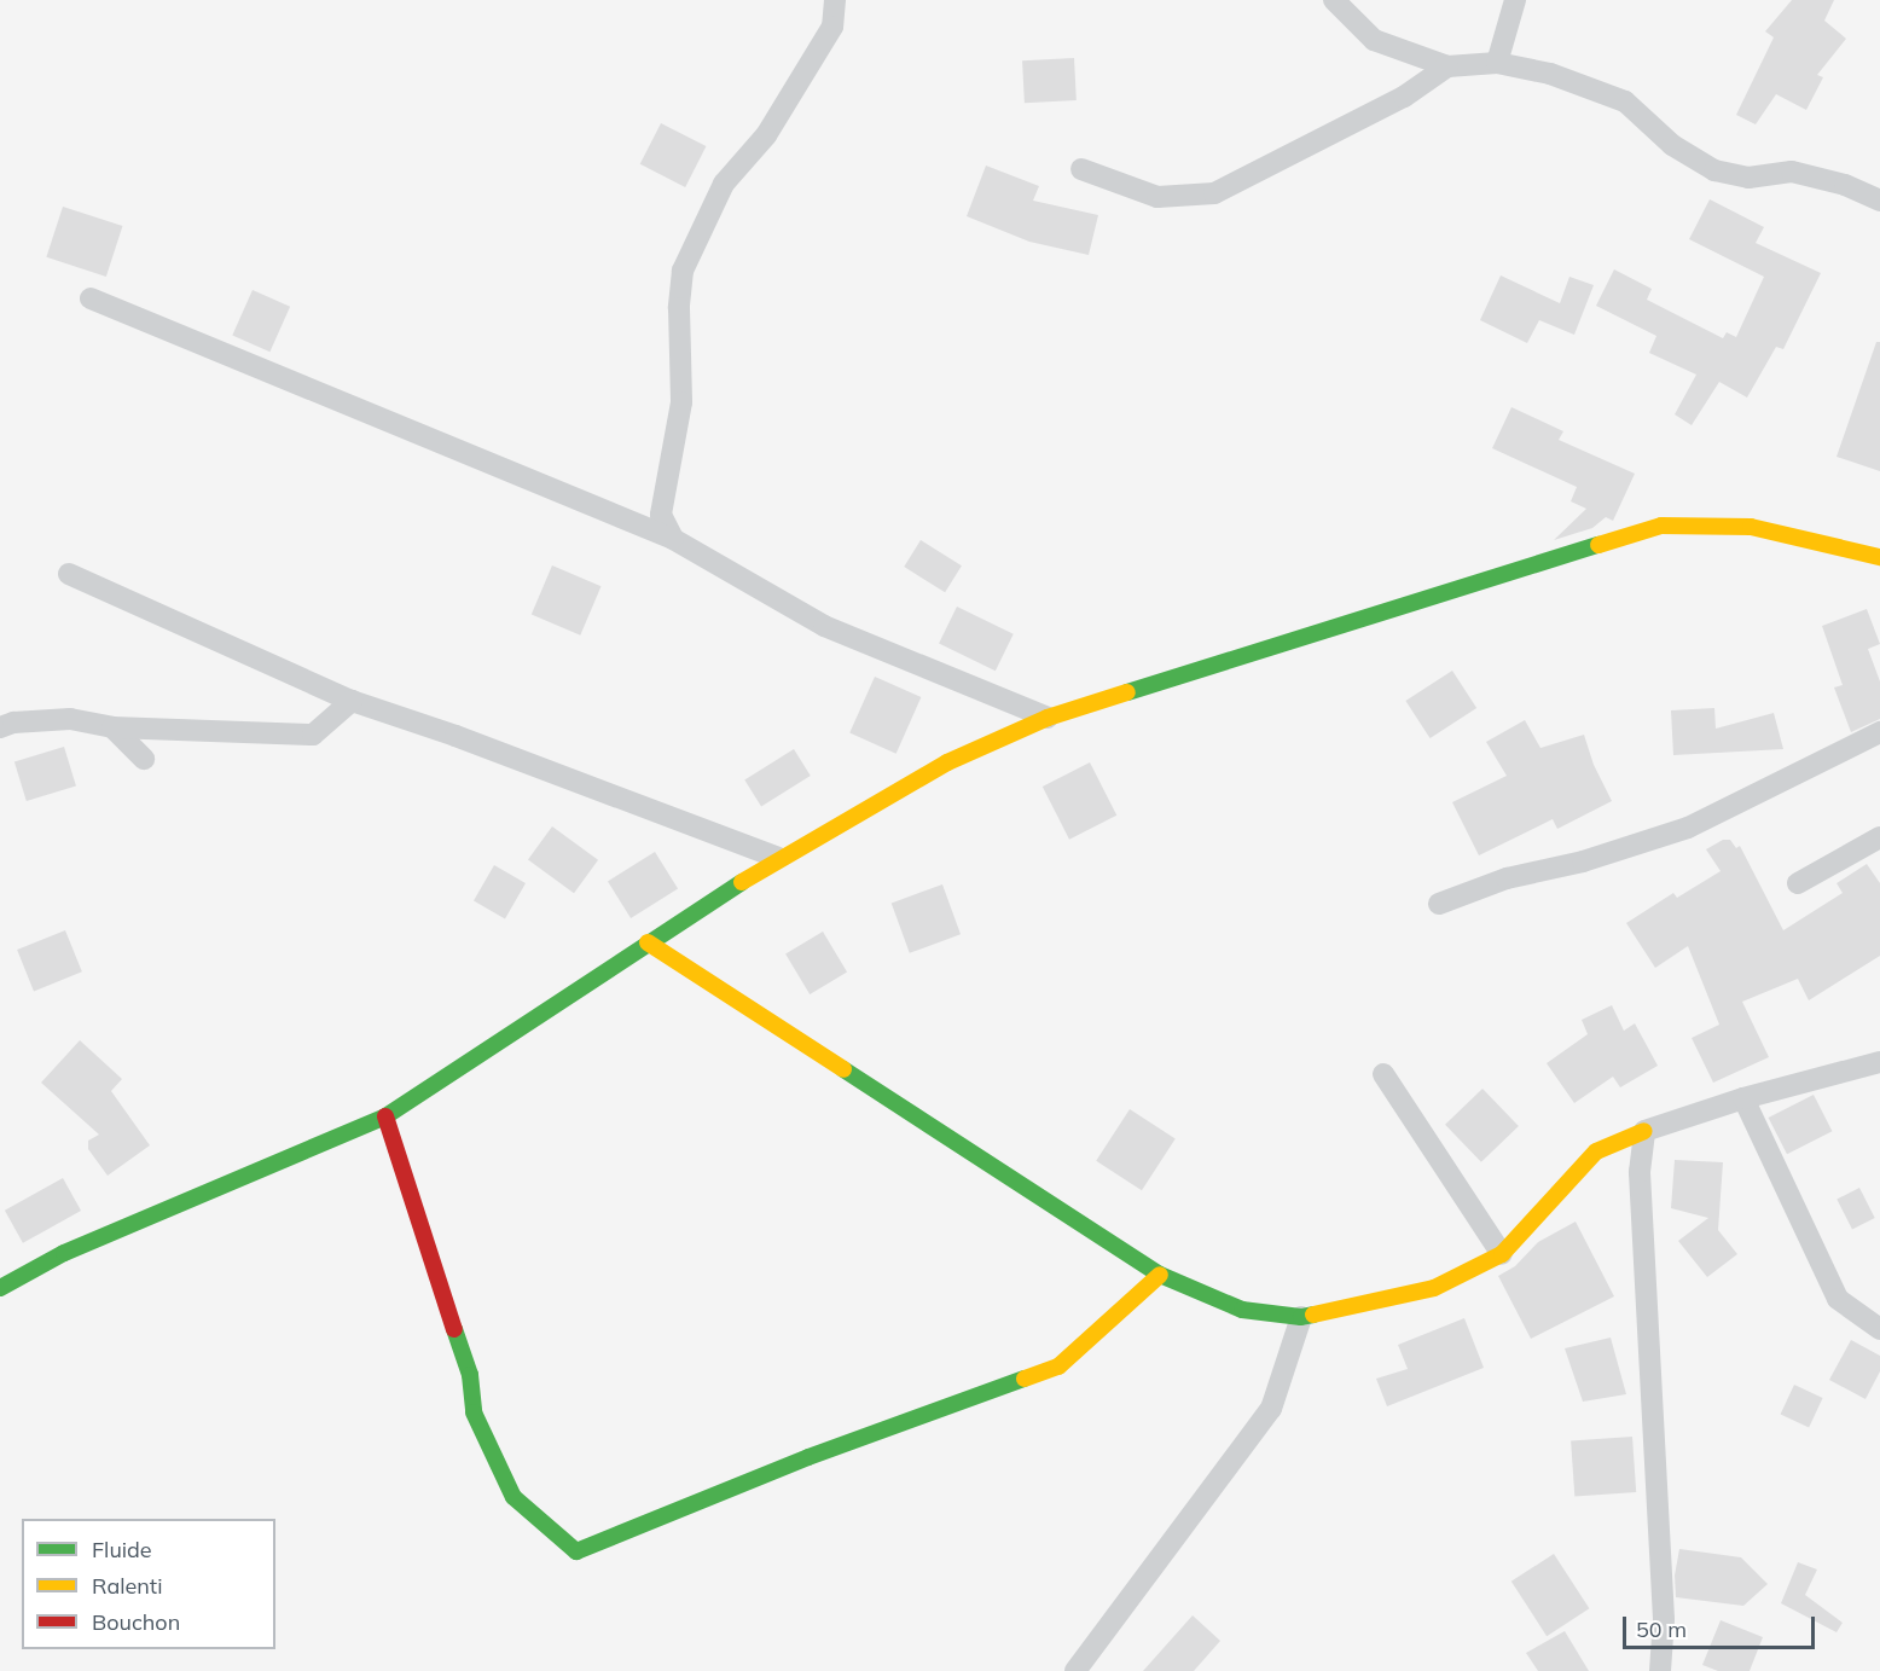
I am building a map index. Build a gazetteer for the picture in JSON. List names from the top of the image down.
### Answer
{
  "legend": ["Fluide", "Ralenti", "Bouchon"],
  "scale_bar": "50 m"
}
